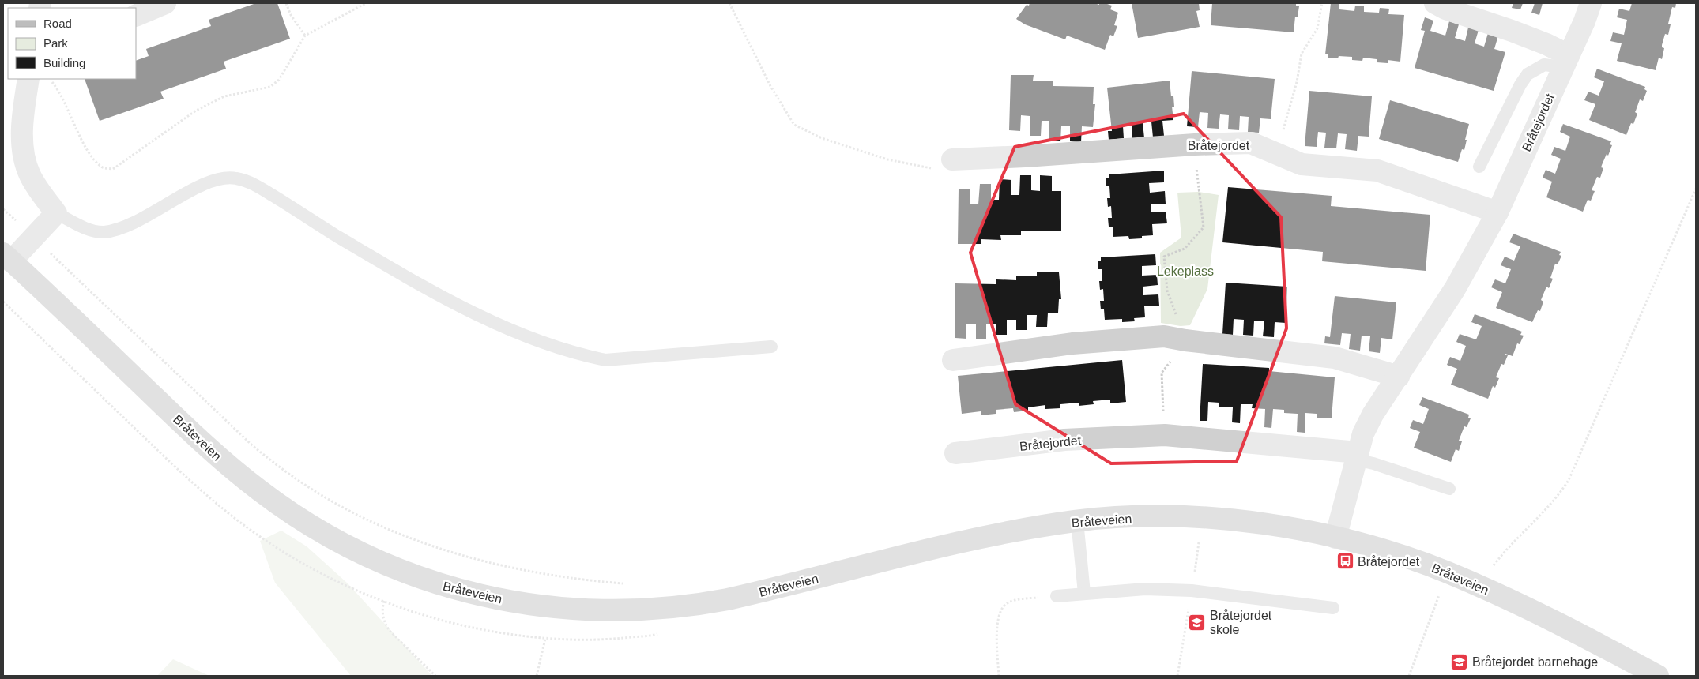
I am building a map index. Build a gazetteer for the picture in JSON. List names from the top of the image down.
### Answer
{
  "streets": {
    "main road": ["Bråteveien"],
    "street": ["Bråtejordet"]
  },
  "crossings": [
    ["Bråtejordet", "Bråteveien"]
  ],
  "parks": ["Lekeplass"],
  "places": {
    "bus stop": ["Bråtejordet"],
    "school or university": ["Bråtejordet skole", "Bråtejordet barnehage"]
  },
  "legend": ["Road", "Park", "Building"]
}
